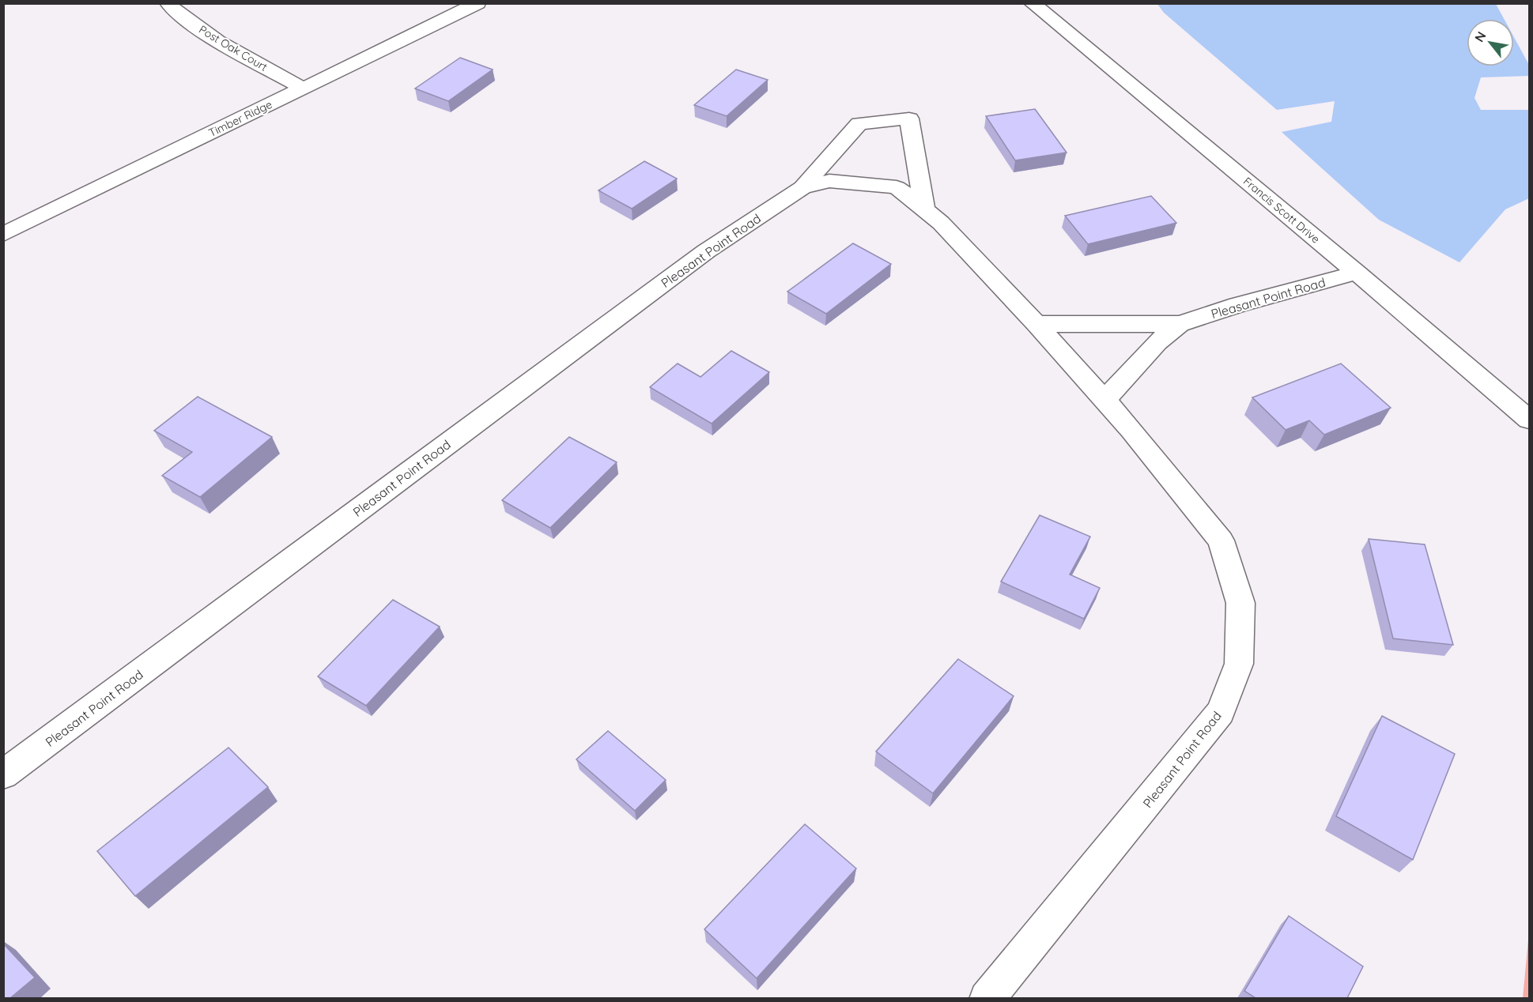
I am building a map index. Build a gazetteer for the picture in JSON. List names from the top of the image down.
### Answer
{
  "streets": {
    "street": [
      "Post Oak Court",
      "Timber Ridge",
      "Francis Scott Drive",
      "Pleasant Point Road"
    ]
  },
  "crossings": [
    ["Post Oak Court", "Timber Ridge"],
    ["Francis Scott Drive", "Pleasant Point Road"]
  ],
  "north": "top left"
}
